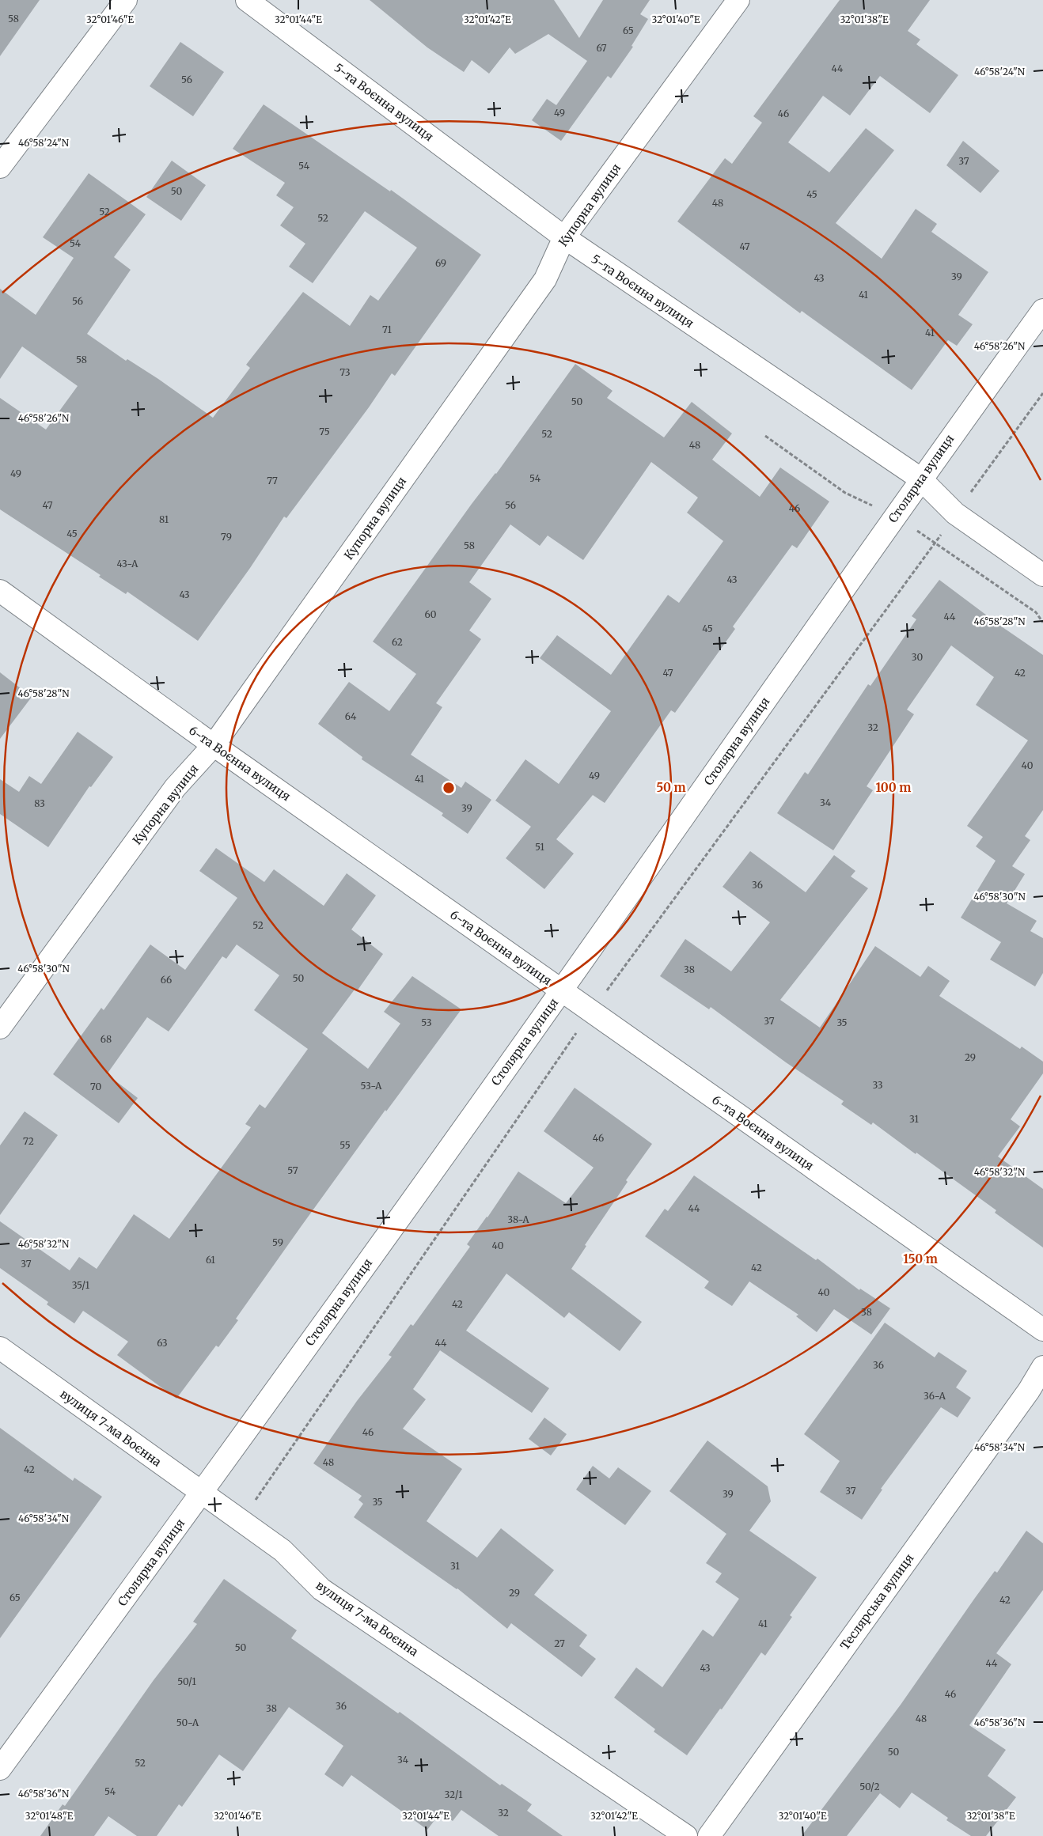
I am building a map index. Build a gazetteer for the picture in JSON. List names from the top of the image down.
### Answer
{
  "streets": {
    "street": [
      "5-та Воєнна вулиця",
      "Купорна вулиця",
      "Столярна вулиця",
      "6-та Воєнна вулиця",
      "вулиця 7-ма Воєнна",
      "Теслярська вулиця"
    ]
  },
  "crossings": [
    ["5-та Воєнна вулиця", "Купорна вулиця"],
    ["5-та Воєнна вулиця", "Столярна вулиця"],
    ["Купорна вулиця", "6-та Воєнна вулиця"],
    ["Столярна вулиця", "6-та Воєнна вулиця"],
    ["Столярна вулиця", "вулиця 7-ма Воєнна"]
  ],
  "house_numbers": [
    "58",
    "65",
    "67",
    "44",
    "56",
    "49",
    "46",
    "37",
    "54",
    "50",
    "45",
    "48",
    "52",
    "52",
    "54",
    "47",
    "69",
    "39",
    "43",
    "41",
    "56",
    "71",
    "41",
    "58",
    "73",
    "50",
    "75",
    "52",
    "48",
    "49",
    "54",
    "77",
    "47",
    "56",
    "46",
    "81",
    "45",
    "79",
    "58",
    "43-А",
    "43",
    "43",
    "60",
    "44",
    "45",
    "62",
    "30",
    "47",
    "42",
    "64",
    "32",
    "40",
    "49",
    "41",
    "34",
    "83",
    "39",
    "51",
    "36",
    "52",
    "38",
    "50",
    "66",
    "37",
    "53",
    "35",
    "68",
    "29",
    "33",
    "53-А",
    "70",
    "31",
    "46",
    "72",
    "55",
    "57",
    "44",
    "38-А",
    "59",
    "40",
    "61",
    "37",
    "42",
    "35/1",
    "40",
    "42",
    "38",
    "63",
    "44",
    "36",
    "36-А",
    "46",
    "48",
    "42",
    "37",
    "39",
    "35",
    "31",
    "29",
    "65",
    "42",
    "41",
    "27",
    "50",
    "44",
    "43",
    "50/1",
    "46",
    "36",
    "38",
    "48",
    "50-А",
    "50",
    "34",
    "52",
    "50/2",
    "54",
    "32/1",
    "32"
  ],
  "coordinates": [
    "32°01'46\"E",
    "32°01'44\"E",
    "32°01'42\"E",
    "32°01'40\"E",
    "32°01'38\"E",
    "46°58'24\"N",
    "46°58'26\"N",
    "46°58'28\"N",
    "46°58'30\"N",
    "46°58'32\"N",
    "46°58'34\"N",
    "46°58'36\"N",
    "32°01'48\"E"
  ],
  "rings": ["50 m", "100 m", "150 m"]
}
